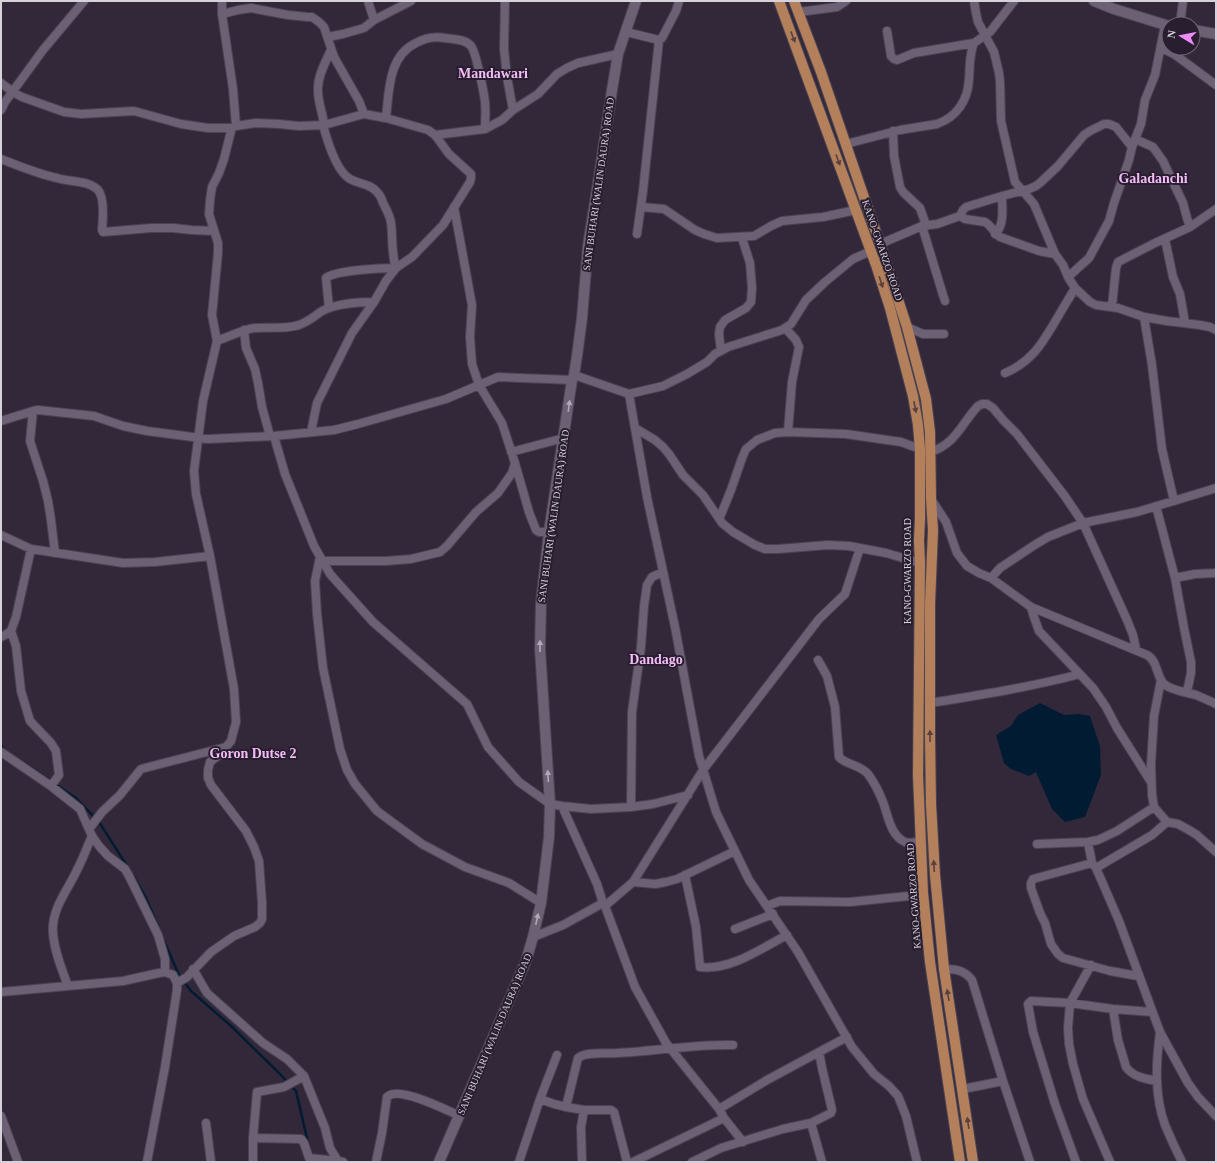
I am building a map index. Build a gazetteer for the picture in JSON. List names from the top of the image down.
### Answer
{
  "streets": {
    "main road": ["KANO-GWARZO ROAD"],
    "street": ["SANI BUHARI (WALIN DAURA) ROAD"]
  },
  "districts": [
    "Mandawari",
    "Galadanchi",
    "Dandago",
    "Goron Dutse 2"
  ],
  "north": "left"
}
